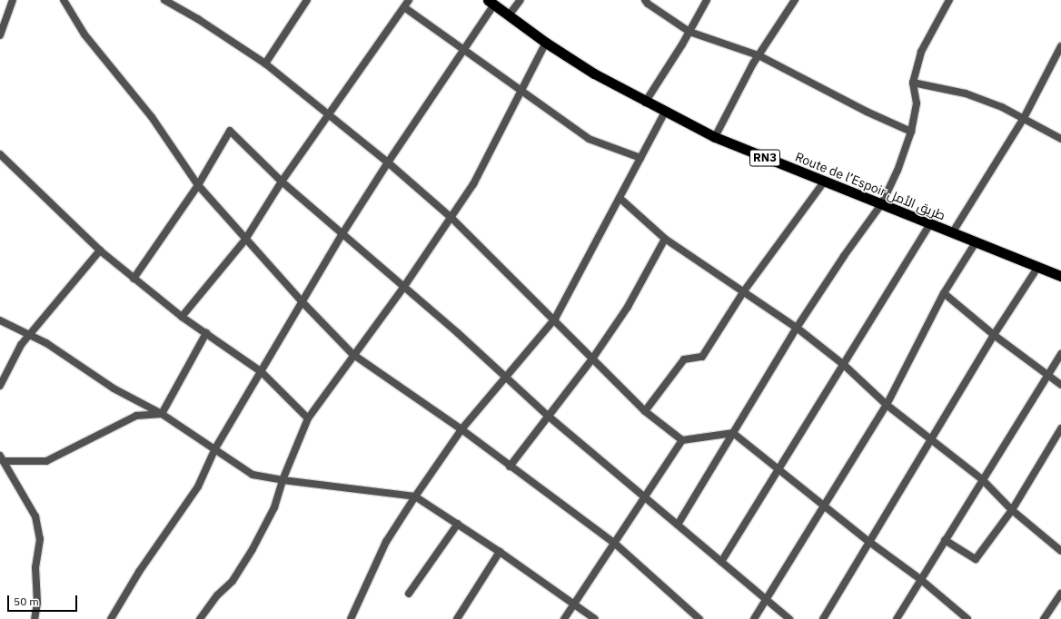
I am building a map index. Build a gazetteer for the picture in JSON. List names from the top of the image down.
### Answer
{
  "streets": {
    "highway": ["RN3", "Route de l’Espoir طريق الأمل"]
  },
  "scale_bar": "50 m"
}
